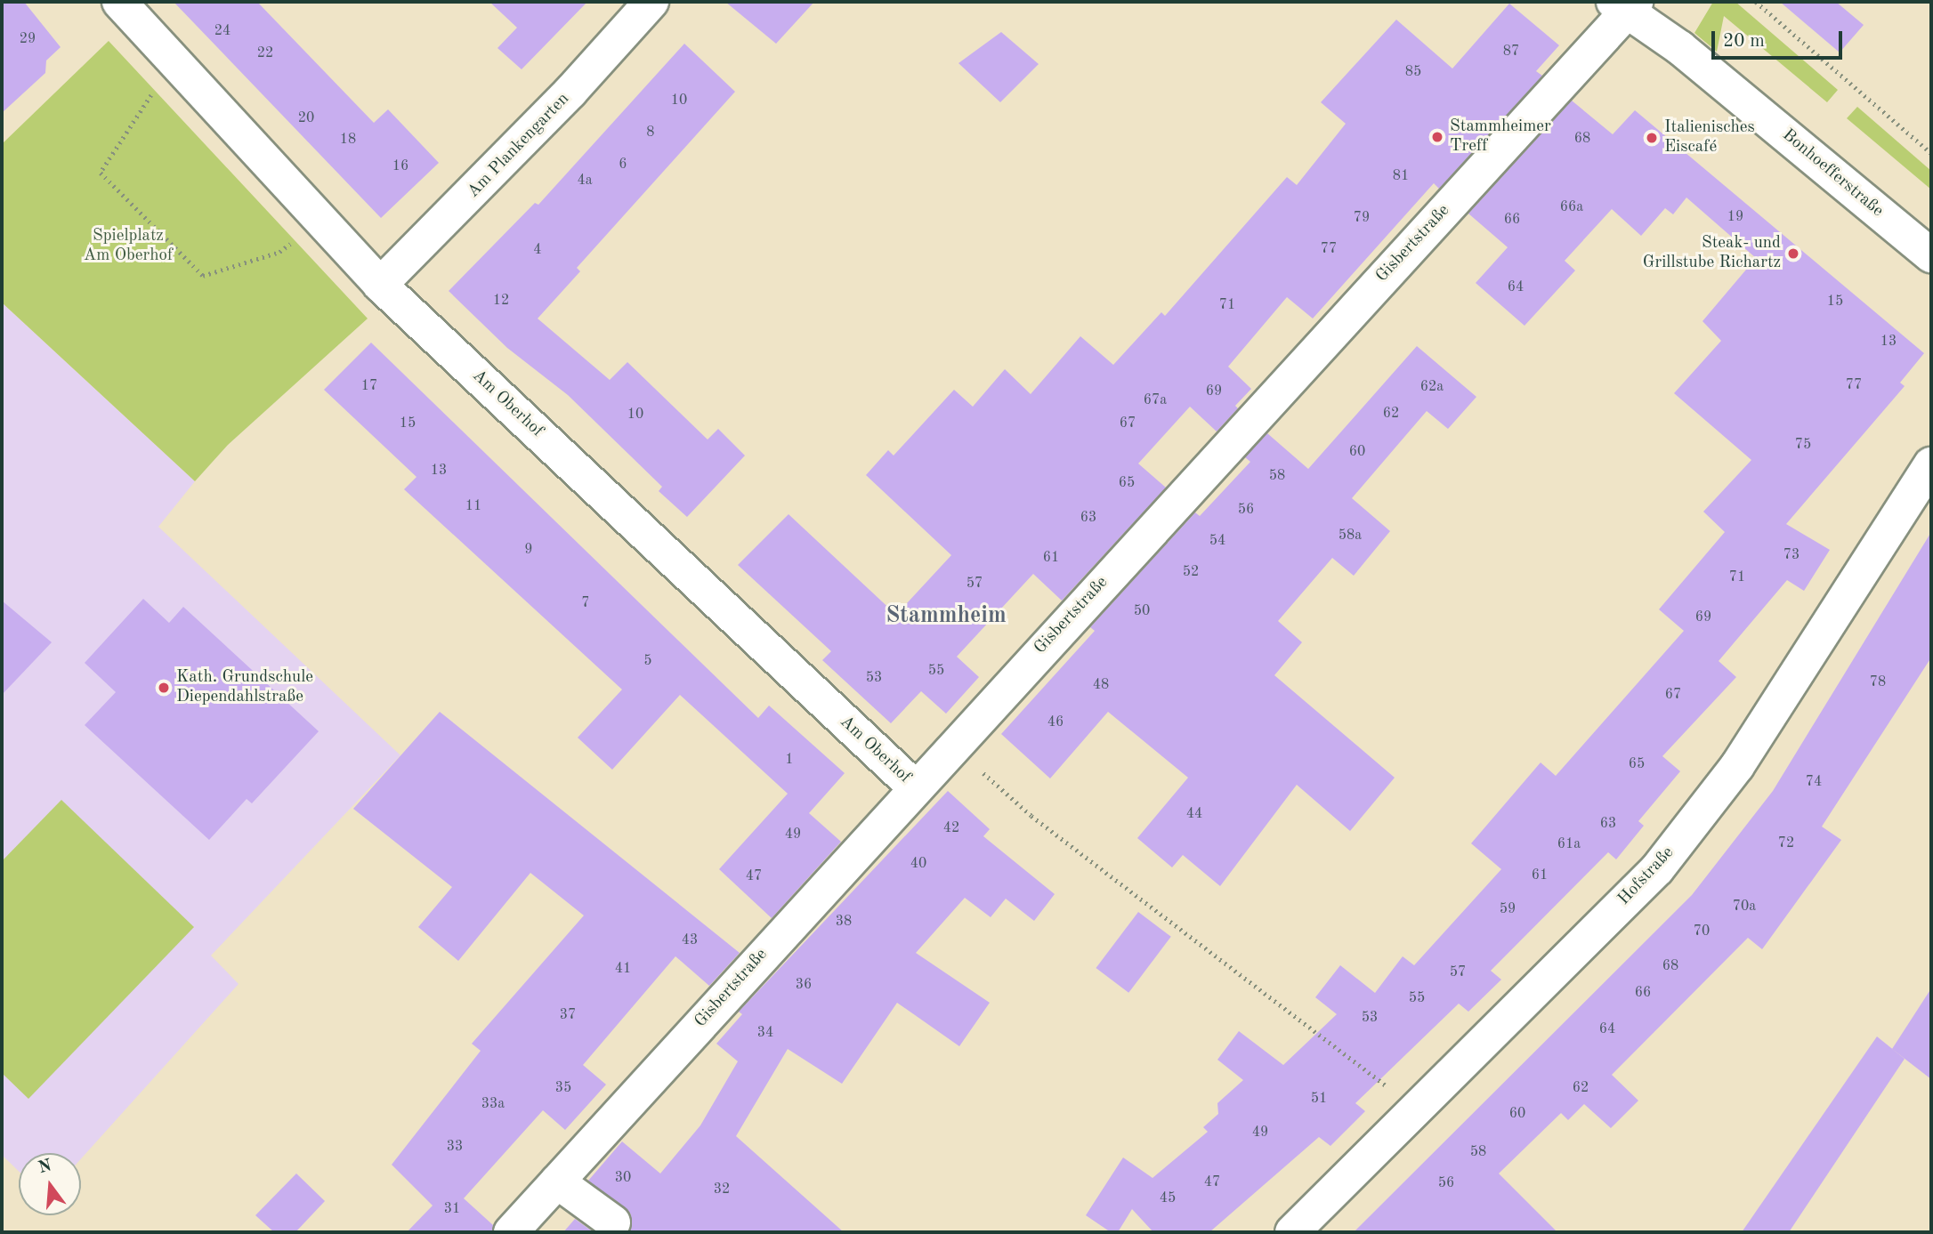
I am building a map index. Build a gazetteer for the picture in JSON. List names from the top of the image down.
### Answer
{
  "streets": {
    "street": [
      "Am Plankengarten",
      "Bonhoefferstraße",
      "Gisbertstraße",
      "Am Oberhof",
      "Hofstraße"
    ]
  },
  "crossings": [
    ["Am Plankengarten", "Am Oberhof"],
    ["Bonhoefferstraße", "Gisbertstraße"],
    ["Gisbertstraße", "Am Oberhof"]
  ],
  "districts": ["Stammheim"],
  "parks": ["Spielplatz Am Oberhof"],
  "places": [
    "Stammheimer Treff",
    "Italienisches Eiscafé",
    "Steak- und Grillstube Richartz",
    "Kath. Grundschule Diependahlstraße"
  ],
  "house_numbers": [
    "24",
    "29",
    "87",
    "22",
    "85",
    "10",
    "20",
    "8",
    "68",
    "18",
    "6",
    "16",
    "81",
    "4a",
    "66a",
    "19",
    "79",
    "66",
    "77",
    "4",
    "64",
    "12",
    "15",
    "71",
    "13",
    "77",
    "17",
    "62a",
    "69",
    "67a",
    "62",
    "10",
    "15",
    "67",
    "75",
    "60",
    "13",
    "58",
    "65",
    "11",
    "56",
    "63",
    "58a",
    "54",
    "9",
    "73",
    "61",
    "52",
    "71",
    "57",
    "7",
    "50",
    "69",
    "5",
    "55",
    "53",
    "78",
    "48",
    "67",
    "46",
    "1",
    "65",
    "74",
    "44",
    "63",
    "42",
    "49",
    "72",
    "61a",
    "40",
    "61",
    "47",
    "70a",
    "59",
    "38",
    "70",
    "43",
    "68",
    "41",
    "57",
    "36",
    "66",
    "55",
    "37",
    "53",
    "64",
    "34",
    "35",
    "62",
    "51",
    "33a",
    "60",
    "49",
    "33",
    "58",
    "30",
    "47",
    "56",
    "32",
    "45",
    "31"
  ],
  "scale_bar": "20 m",
  "north": "top"
}
